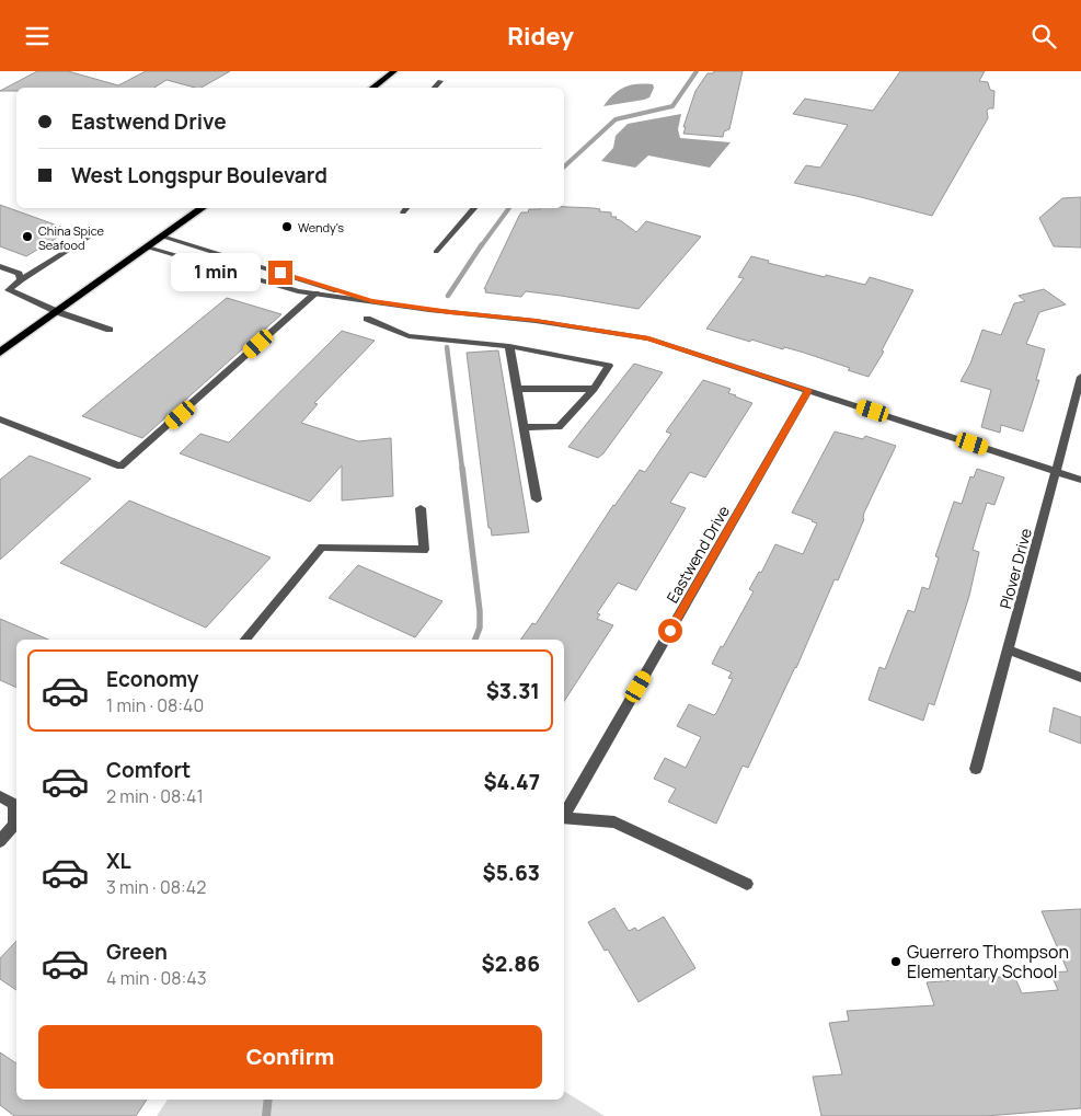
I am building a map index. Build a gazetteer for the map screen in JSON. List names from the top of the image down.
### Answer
{
  "streets": {
    "street": ["Eastwend Drive", "Plover Drive"]
  },
  "places": ["Wendy's", "China Spice Seafood", "Guerrero Thompson Elementary School"],
  "page": {
    "header": "Ridey",
    "banner": ["Eastwend Drive", "West Longspur Boulevard"],
    "bubble": "1 min",
    "list": [
      {
        "name": "Economy",
        "note": "1 min · 08:40",
        "value": "$3.31"
      },
      {
        "name": "Comfort",
        "note": "2 min · 08:41",
        "value": "$4.47"
      },
      {
        "name": "XL",
        "note": "3 min · 08:42",
        "value": "$5.63"
      },
      {
        "name": "Green",
        "note": "4 min · 08:43",
        "value": "$2.86"
      }
    ],
    "buttons": "Confirm"
  }
}
